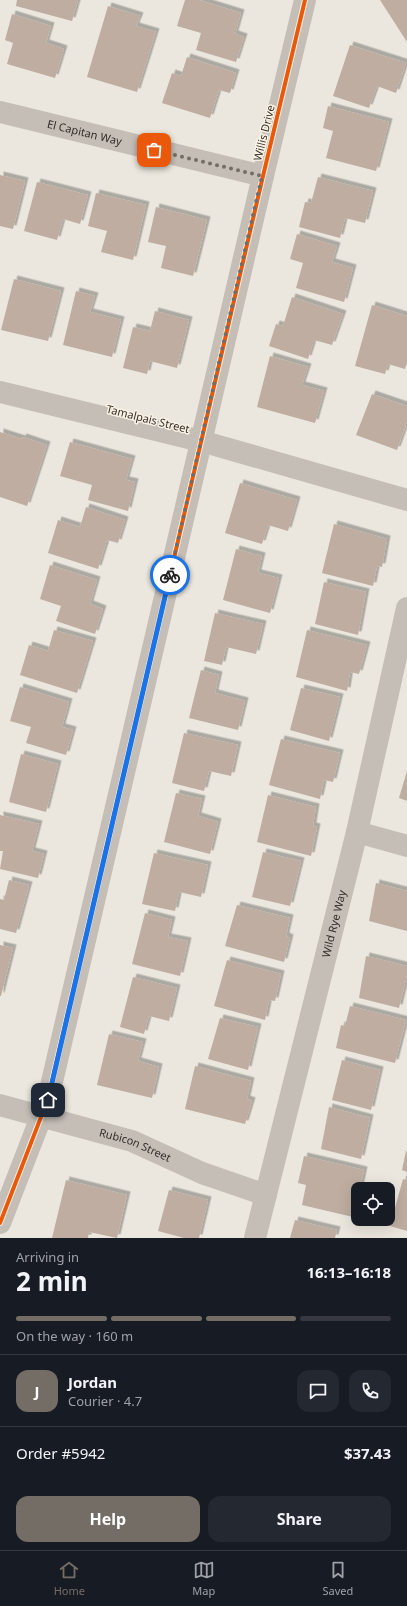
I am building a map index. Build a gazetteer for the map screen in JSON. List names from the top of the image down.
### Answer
{
  "streets": {
    "street": [
      "El Capitan Way",
      "Willis Drive",
      "Tamalpais Street",
      "Wild Rye Way",
      "Rubicon Street"
    ]
  },
  "crossings": [
    ["El Capitan Way", "Willis Drive"],
    ["Willis Drive", "Tamalpais Street"],
    ["Willis Drive", "Rubicon Street"],
    ["Wild Rye Way", "Rubicon Street"]
  ],
  "page": {
    "heading": ["2 min", "Arriving in", "16:13–16:18"],
    "panel": [
      "Jordan",
      "Courier · 4.7",
      "Order #5942",
      "$37.43"
    ],
    "bar": "On the way · 160 m",
    "round": "J",
    "buttons": ["Help", "Share"],
    "tabs": ["Home", "Map", "Saved"]
  }
}
